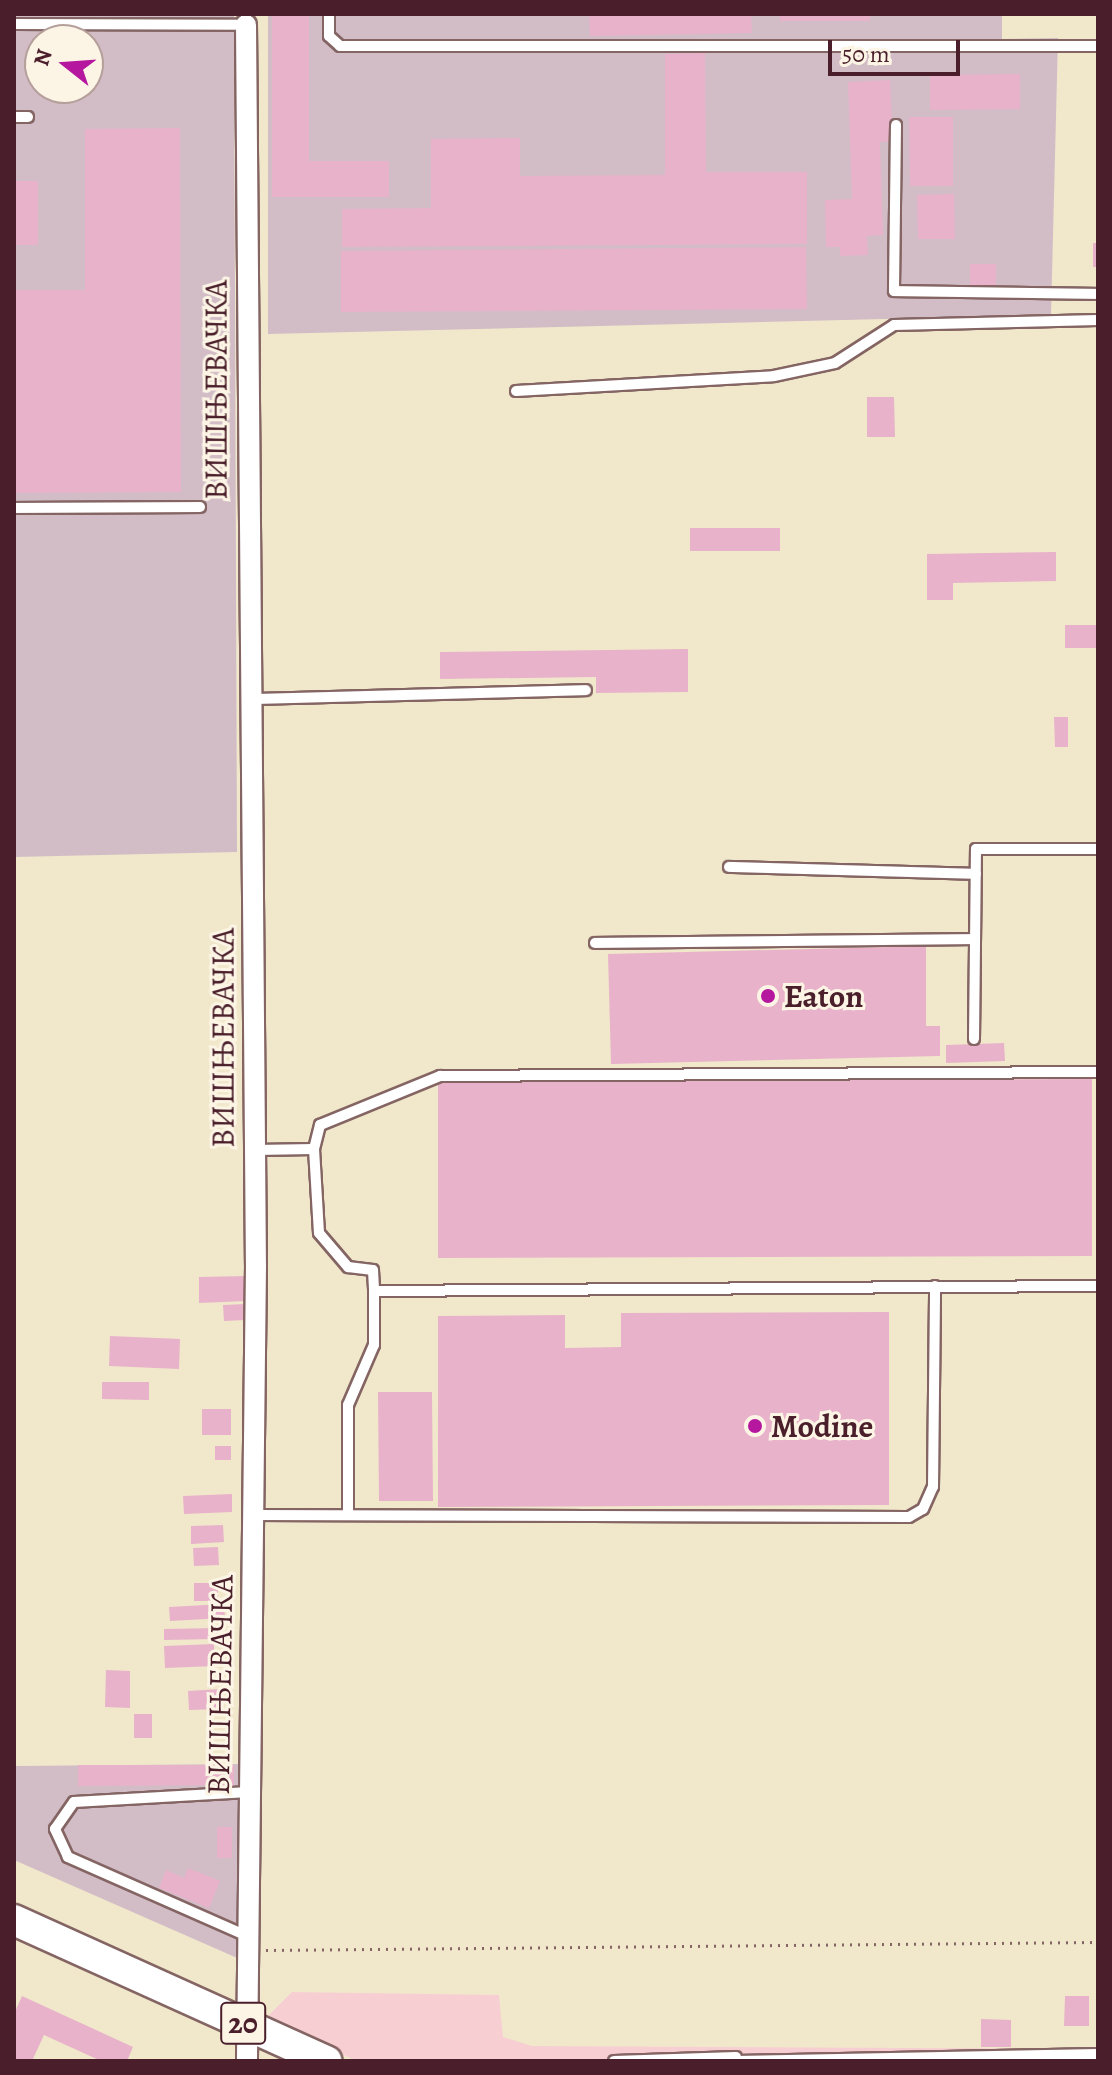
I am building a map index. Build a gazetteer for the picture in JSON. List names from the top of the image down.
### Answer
{
  "streets": {
    "main road": ["20"],
    "street": ["ВИШЊЕВАЧКА"]
  },
  "crossings": [
    ["ВИШЊЕВАЧКА", "20"]
  ],
  "places": ["Eaton", "Modine"],
  "scale_bar": "50 m",
  "north": "left"
}
